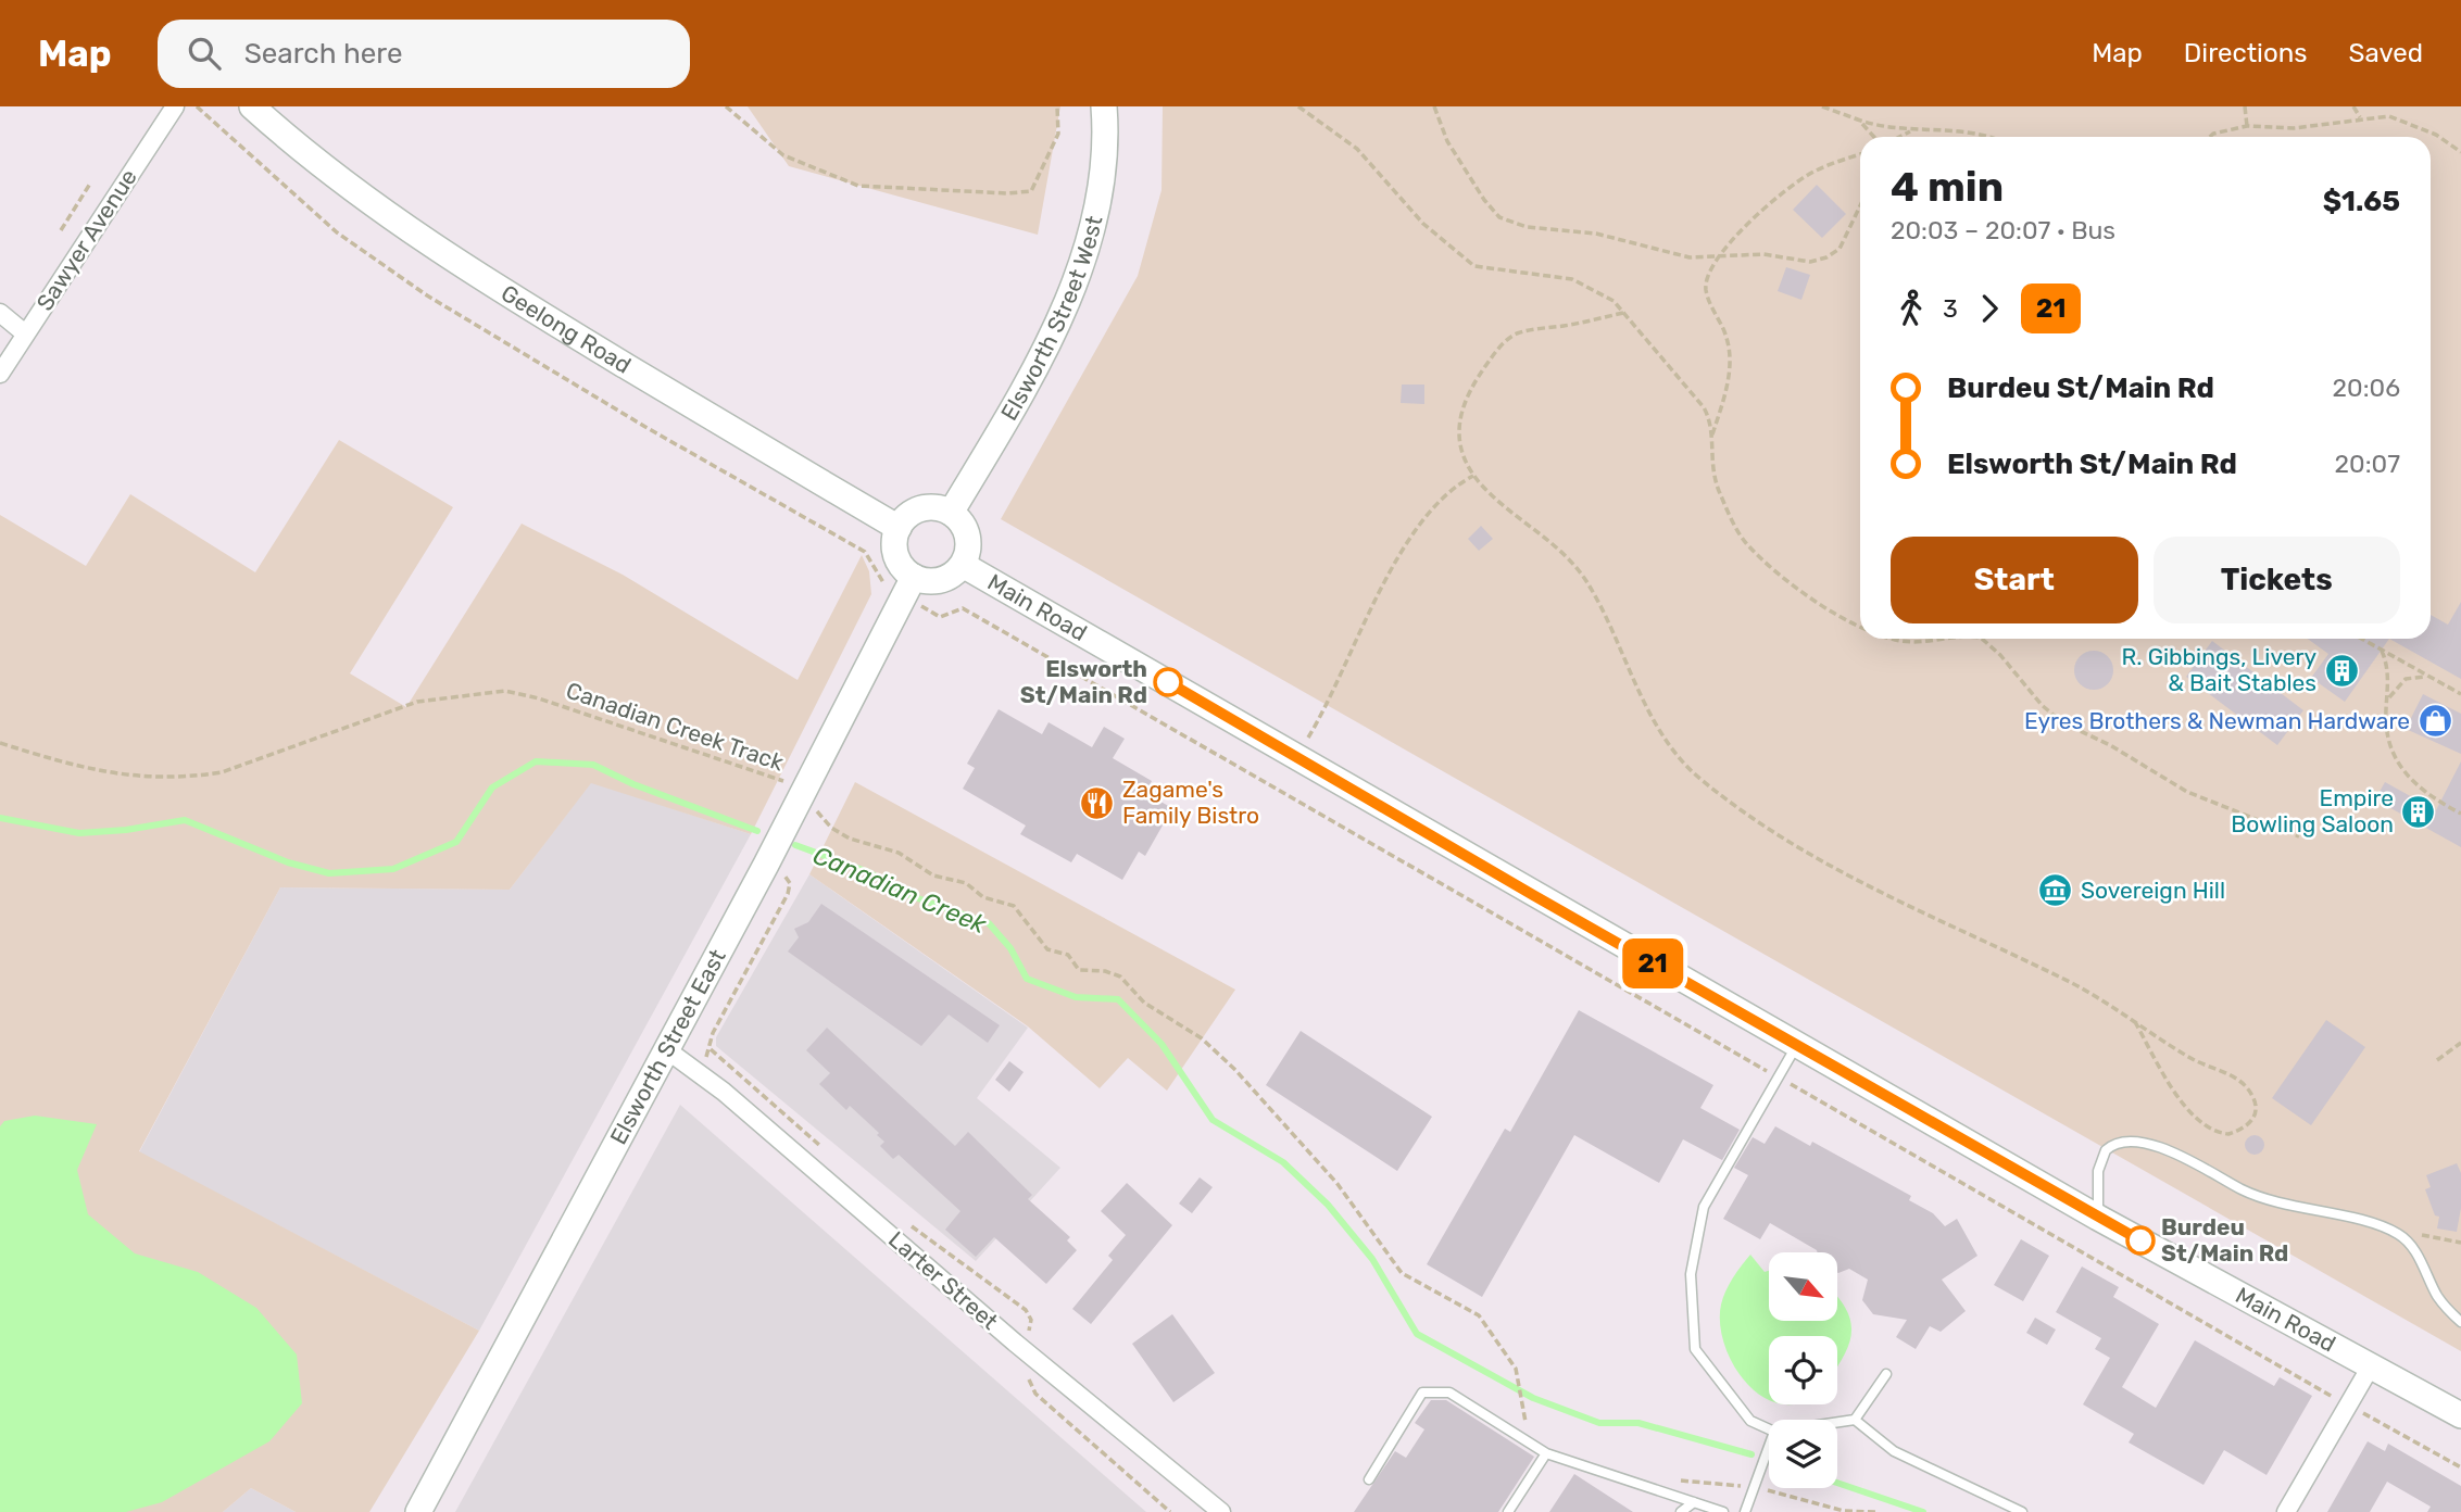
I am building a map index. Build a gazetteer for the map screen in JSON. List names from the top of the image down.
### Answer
{
  "streets": {
    "main road": [
      "Elsworth Street West",
      "Geelong Road",
      "Main Road",
      "Elsworth Street East"
    ],
    "street": ["Sawyer Avenue", "Larter Street"],
    "path": ["Canadian Creek Track"]
  },
  "crossings": [
    ["Elsworth Street West", "Geelong Road"],
    ["Elsworth Street West", "Main Road"],
    ["Elsworth Street West", "Elsworth Street East"],
    ["Geelong Road", "Main Road"],
    ["Geelong Road", "Elsworth Street East"],
    ["Main Road", "Elsworth Street East"],
    ["Canadian Creek Track", "Elsworth Street East"],
    ["Elsworth Street East", "Larter Street"]
  ],
  "water": ["Canadian Creek"],
  "places": {
    "building": ["R. Gibbings, Livery & Bait Stables", "Empire Bowling Saloon"],
    "other": ["Elsworth St/Main Rd", "Burdeu St/Main Rd"],
    "shop": ["Eyres Brothers & Newman Hardware"],
    "restaurant": ["Zagame's Family Bistro"],
    "museum": ["Sovereign Hill"]
  },
  "lines": ["bus line 21"],
  "north": "bottom right",
  "page": {
    "header": "Map",
    "search": "Search here",
    "nav": ["Map", "Directions", "Saved"],
    "on_map": "21",
    "heading": ["4 min", "20:03 – 20:07 · Bus", "$1.65"],
    "legs": ["3", "21"],
    "list": [
      {
        "name": "Burdeu St/Main Rd",
        "value": "20:06"
      },
      {
        "name": "Elsworth St/Main Rd",
        "value": "20:07"
      }
    ],
    "buttons": ["Start", "Tickets"]
  }
}
